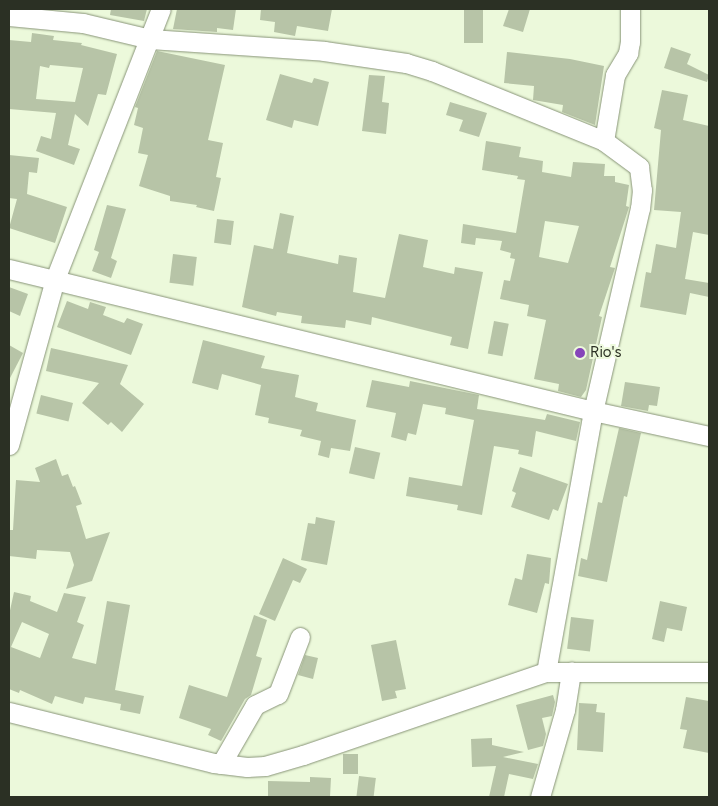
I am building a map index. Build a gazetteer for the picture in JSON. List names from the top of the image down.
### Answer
{
  "places": ["Rio's"]
}
